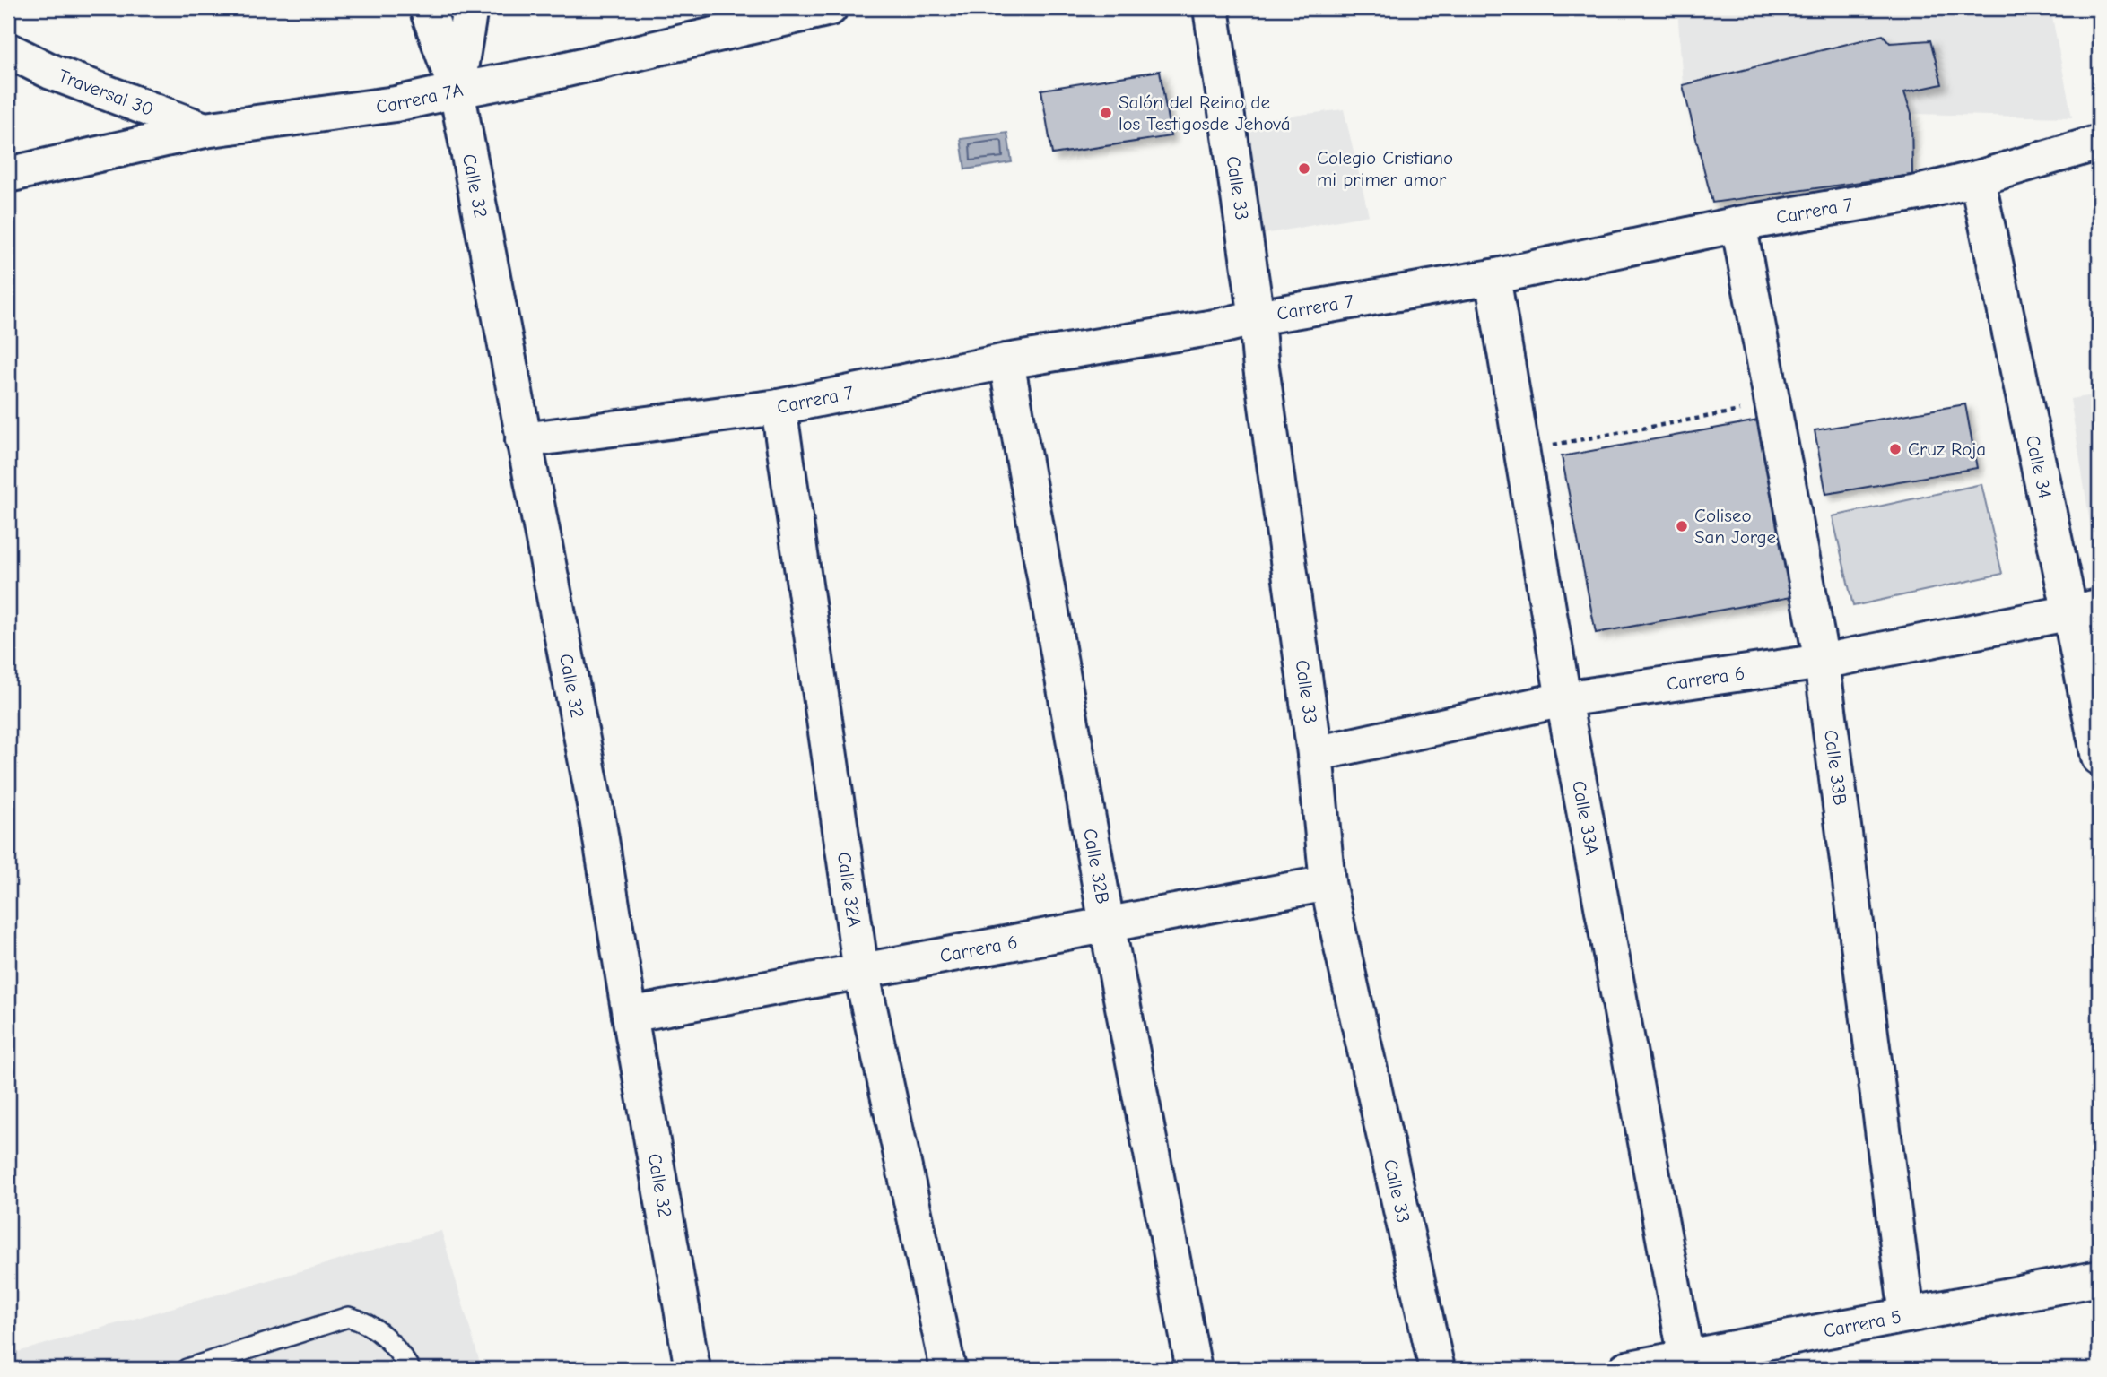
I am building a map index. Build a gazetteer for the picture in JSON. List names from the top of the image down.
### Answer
{
  "streets": {
    "street": [
      "Traversal 30",
      "Carrera 7A",
      "Calle 32",
      "Calle 33",
      "Carrera 7",
      "Calle 34",
      "Carrera 6",
      "Calle 33B",
      "Calle 33A",
      "Calle 32B",
      "Calle 32A",
      "Carrera 5"
    ]
  },
  "crossings": [
    ["Traversal 30", "Carrera 7A"],
    ["Carrera 7A", "Calle 32"],
    ["Calle 32", "Carrera 7"],
    ["Calle 32", "Carrera 6"],
    ["Calle 33", "Carrera 7"],
    ["Calle 33", "Carrera 6"],
    ["Carrera 7", "Calle 34"],
    ["Carrera 7", "Calle 33B"],
    ["Carrera 7", "Calle 33A"],
    ["Carrera 7", "Calle 32B"],
    ["Carrera 7", "Calle 32A"],
    ["Calle 34", "Carrera 6"],
    ["Carrera 6", "Calle 33B"],
    ["Carrera 6", "Calle 33A"],
    ["Carrera 6", "Calle 32B"],
    ["Carrera 6", "Calle 32A"],
    ["Calle 33B", "Carrera 5"],
    ["Calle 33A", "Carrera 5"]
  ],
  "places": [
    "Salón del Reino de los Testigosde Jehová",
    "Colegio Cristiano mi primer amor",
    "Cruz Roja",
    "Coliseo San Jorge"
  ]
}
